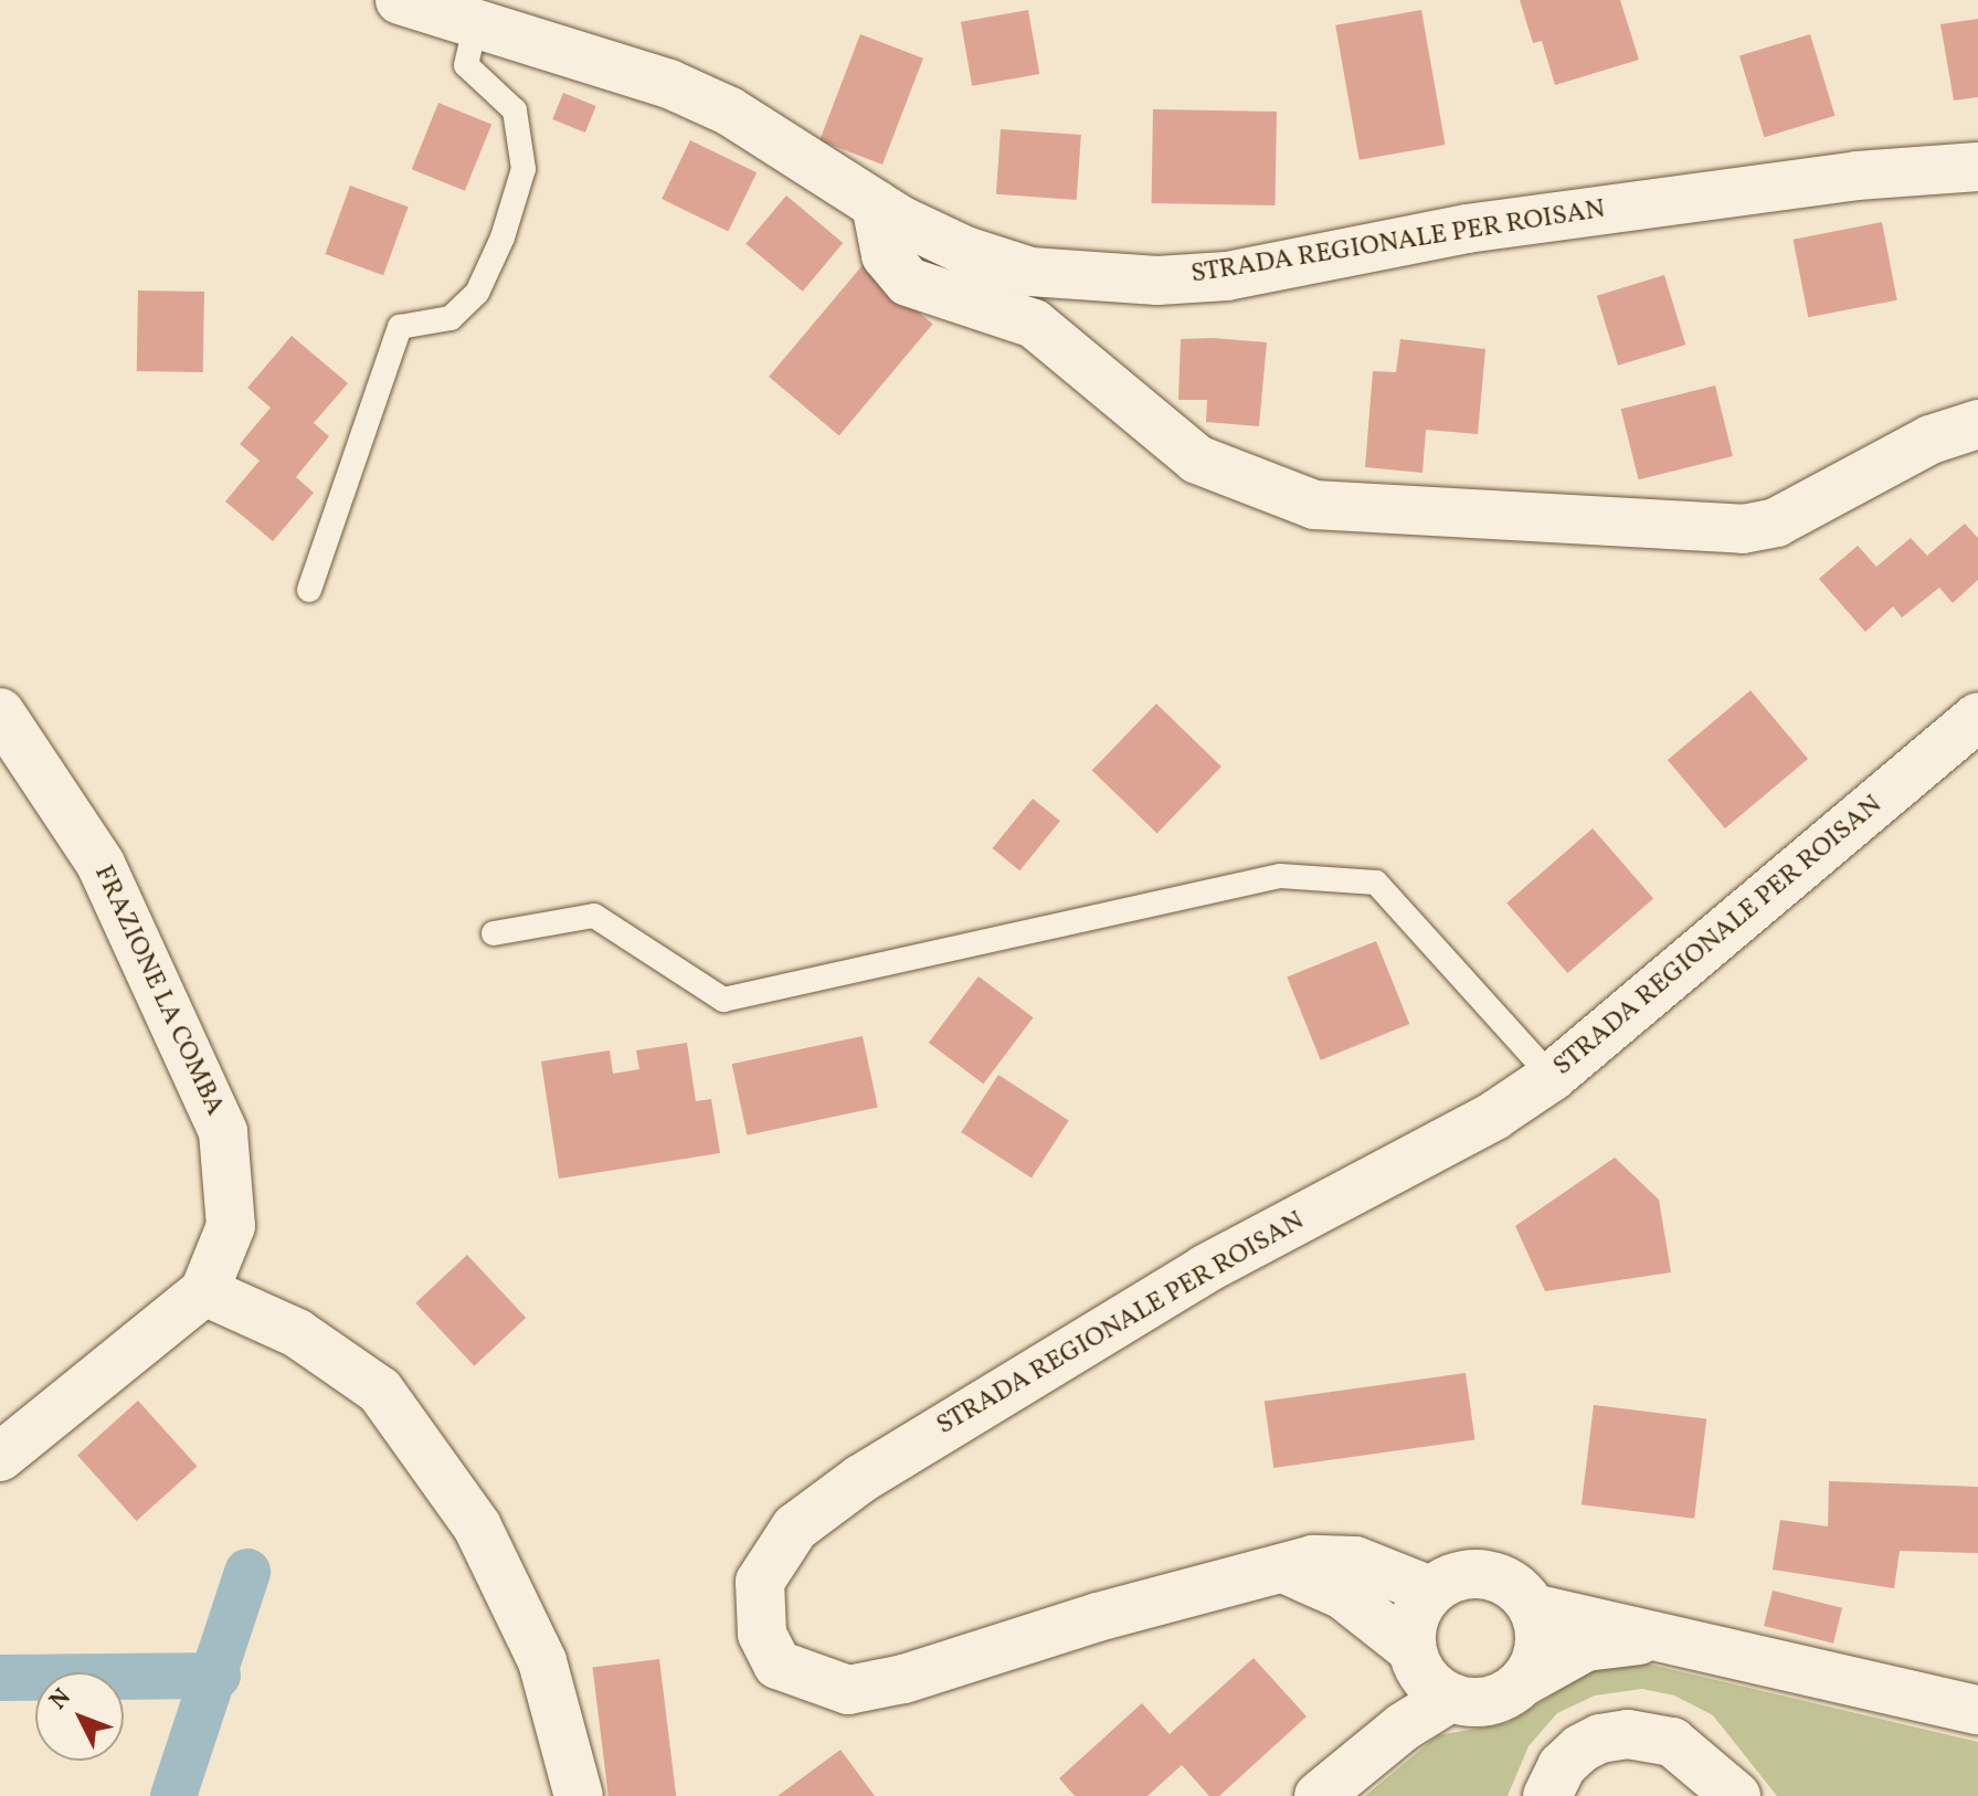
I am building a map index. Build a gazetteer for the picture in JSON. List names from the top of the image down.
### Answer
{
  "streets": {
    "main road": ["STRADA REGIONALE PER ROISAN", "FRAZIONE LA COMBA"]
  },
  "north": "top left"
}
